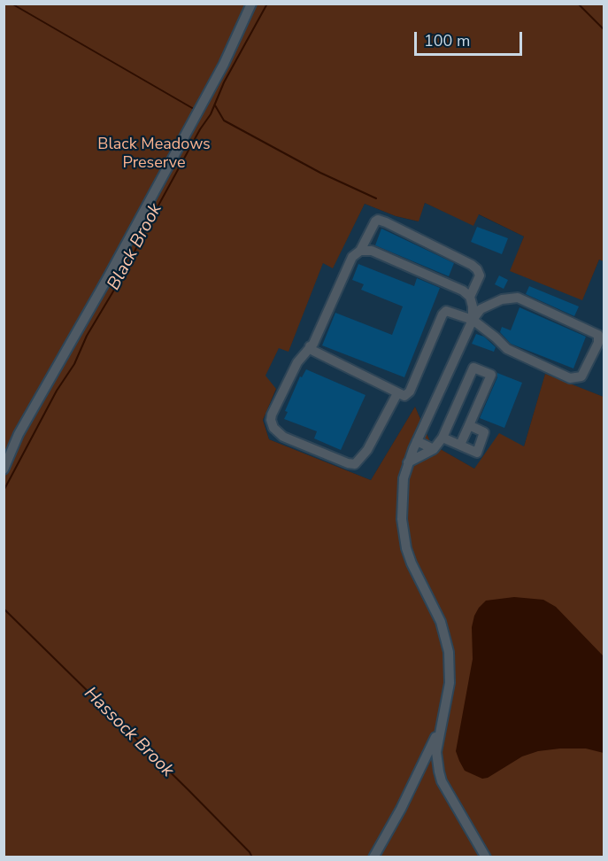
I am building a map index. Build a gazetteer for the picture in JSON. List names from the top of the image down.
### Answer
{
  "water": ["Black Brook", "Hassock Brook"],
  "parks": ["Black Meadows Preserve"],
  "scale_bar": "100 m"
}
